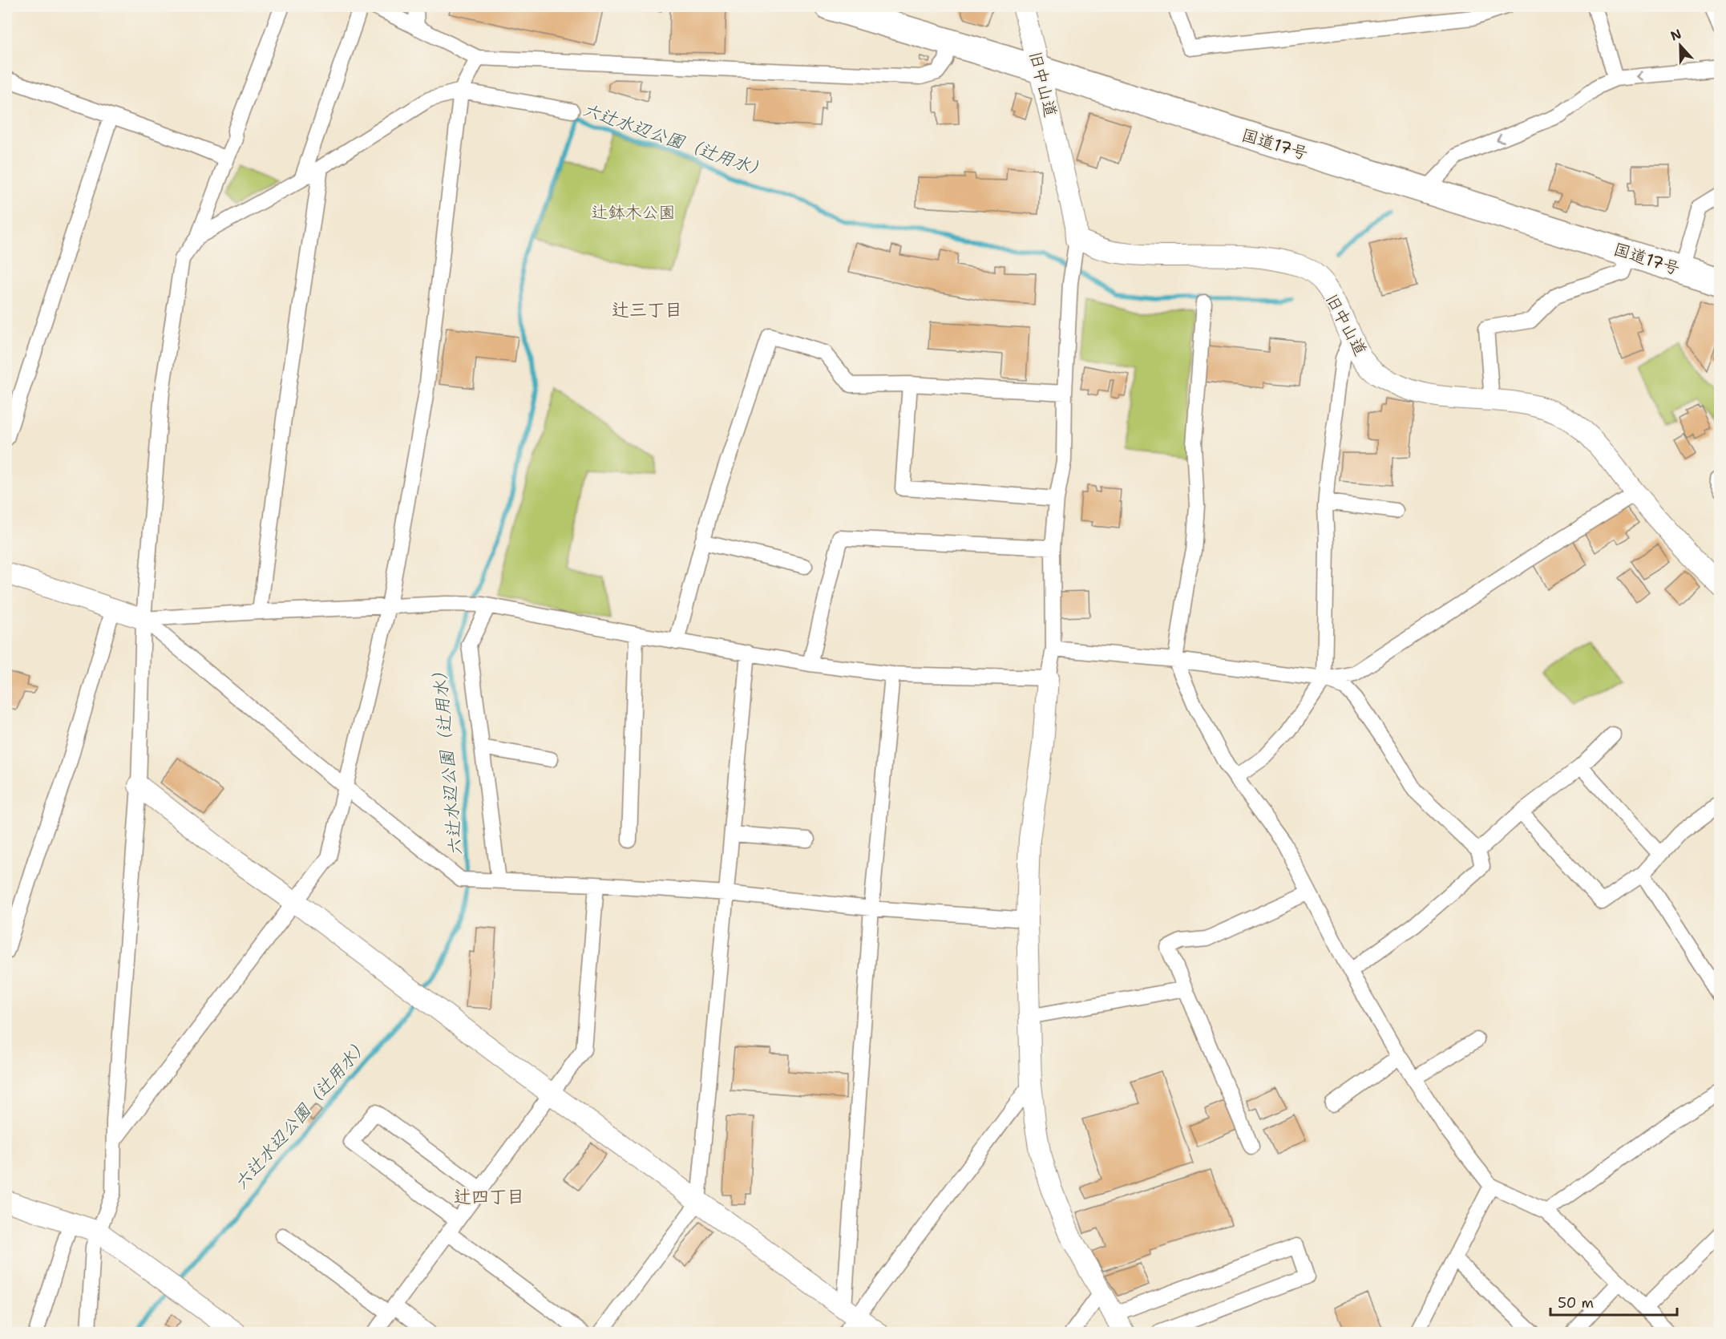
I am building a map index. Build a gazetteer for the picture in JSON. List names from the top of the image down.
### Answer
{
  "streets": {
    "highway": ["国道17号"],
    "street": ["旧中山道"]
  },
  "crossings": [
    ["旧中山道", "国道17号"]
  ],
  "districts": ["辻三丁目", "辻四丁目"],
  "water": ["六辻水辺公園（辻用水）"],
  "parks": ["辻鉢木公園"],
  "scale_bar": "50 m",
  "north": "top"
}
